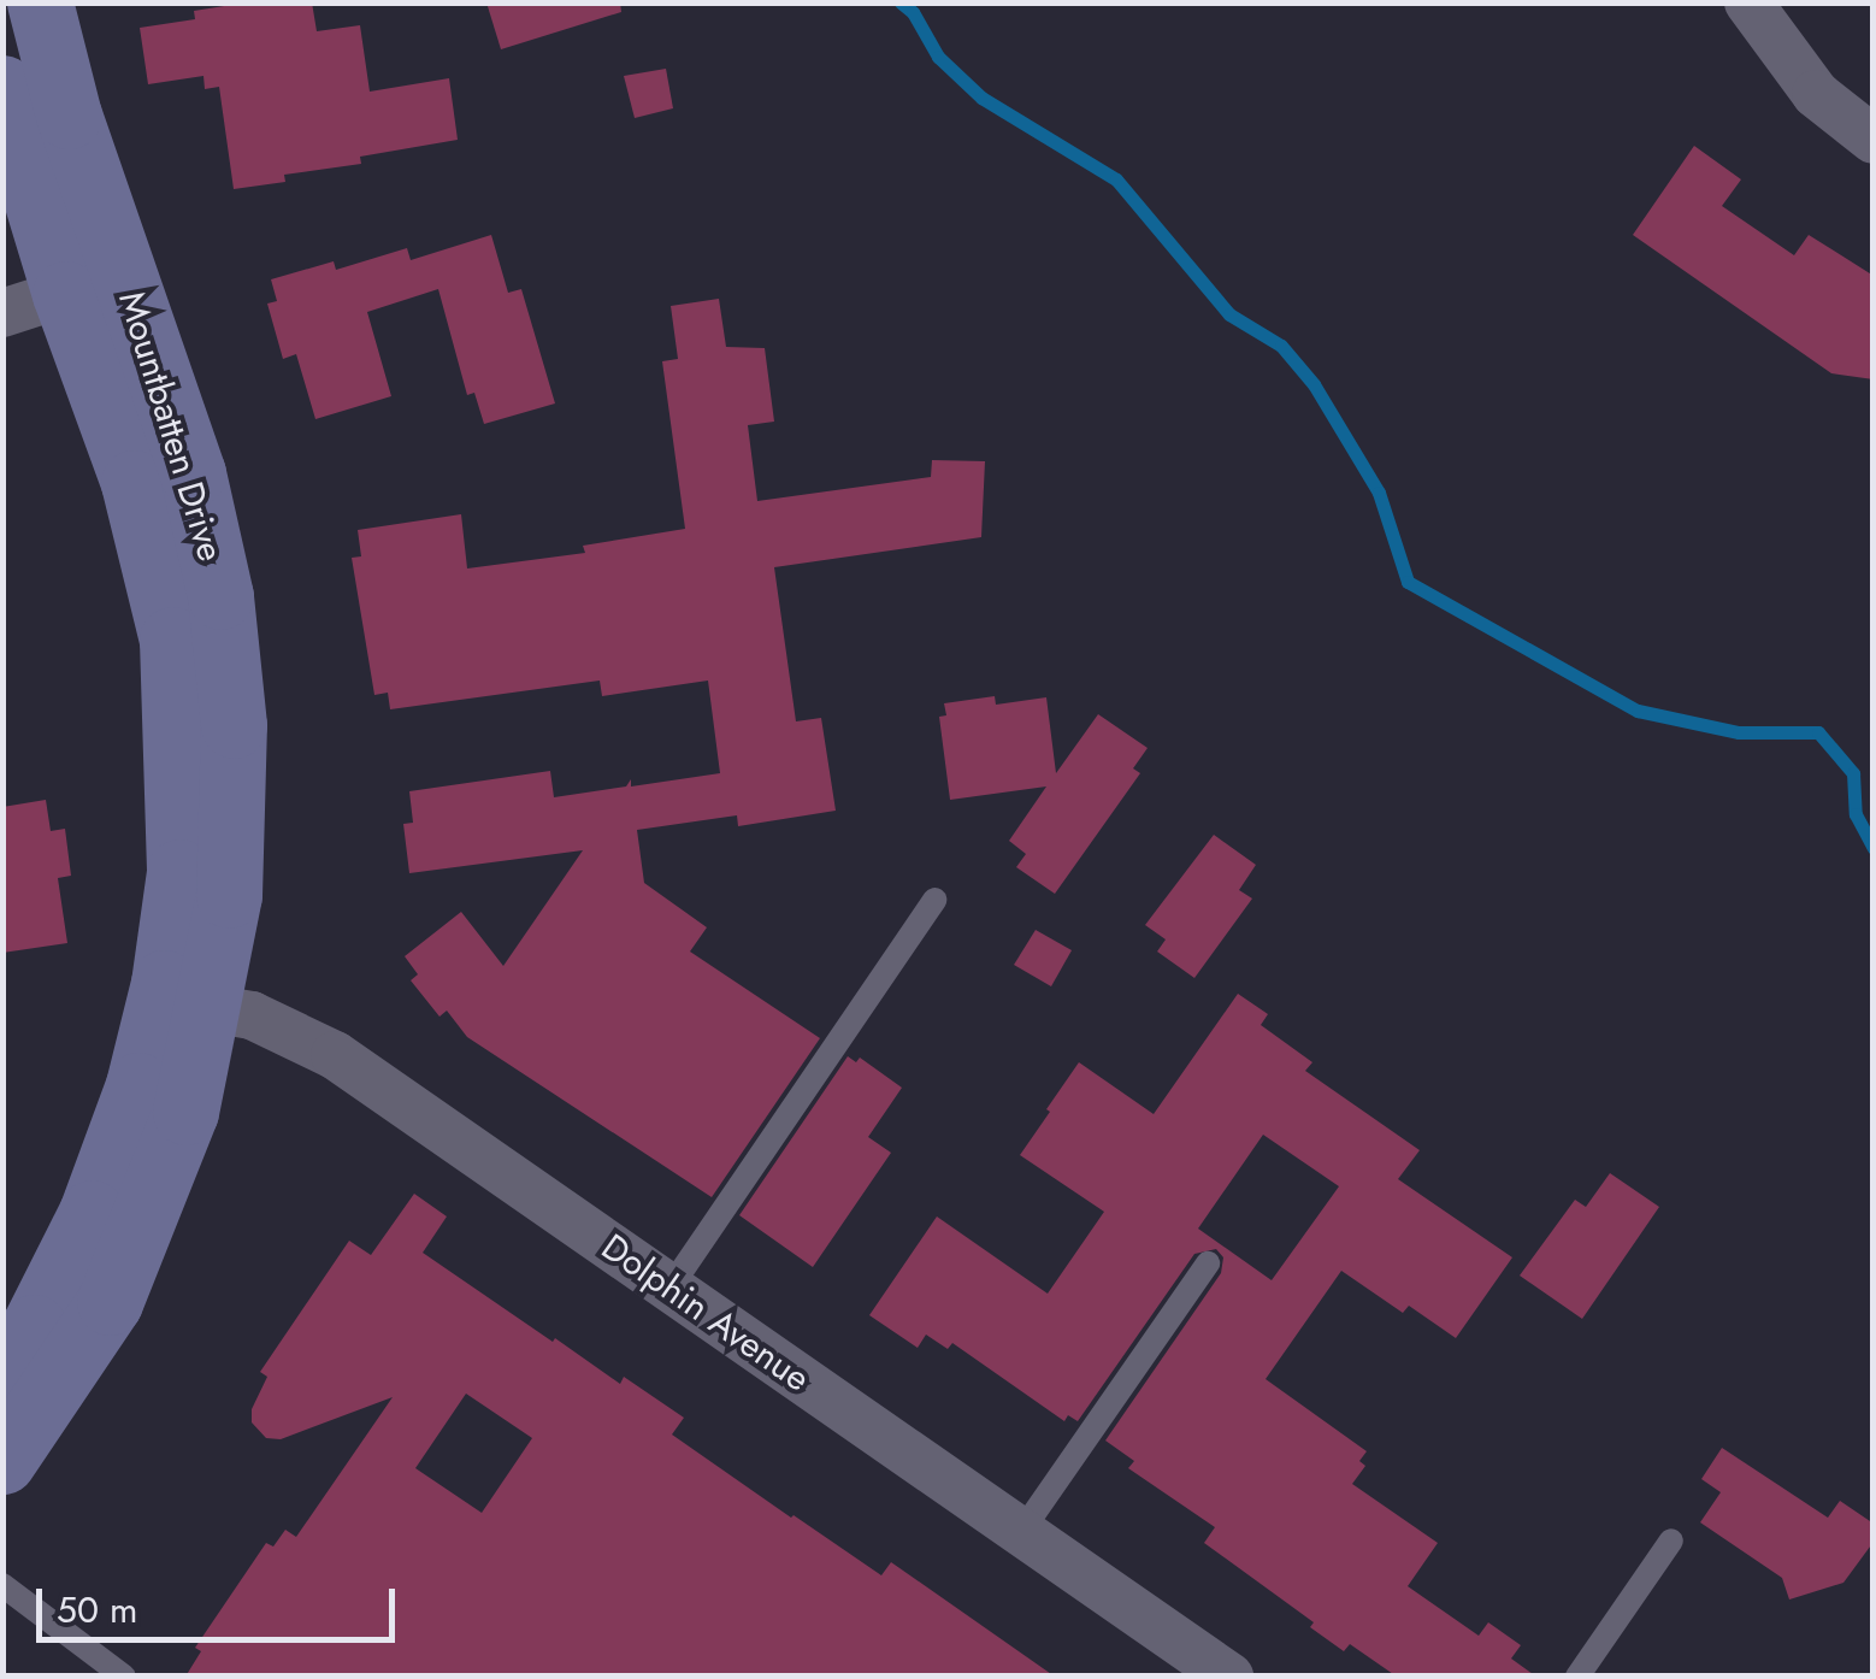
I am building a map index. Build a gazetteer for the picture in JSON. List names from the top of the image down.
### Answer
{
  "streets": {
    "main road": ["Mountbatten Drive"],
    "street": ["Dolphin Avenue"]
  },
  "crossings": [
    ["Mountbatten Drive", "Dolphin Avenue"]
  ],
  "scale_bar": "50 m"
}
